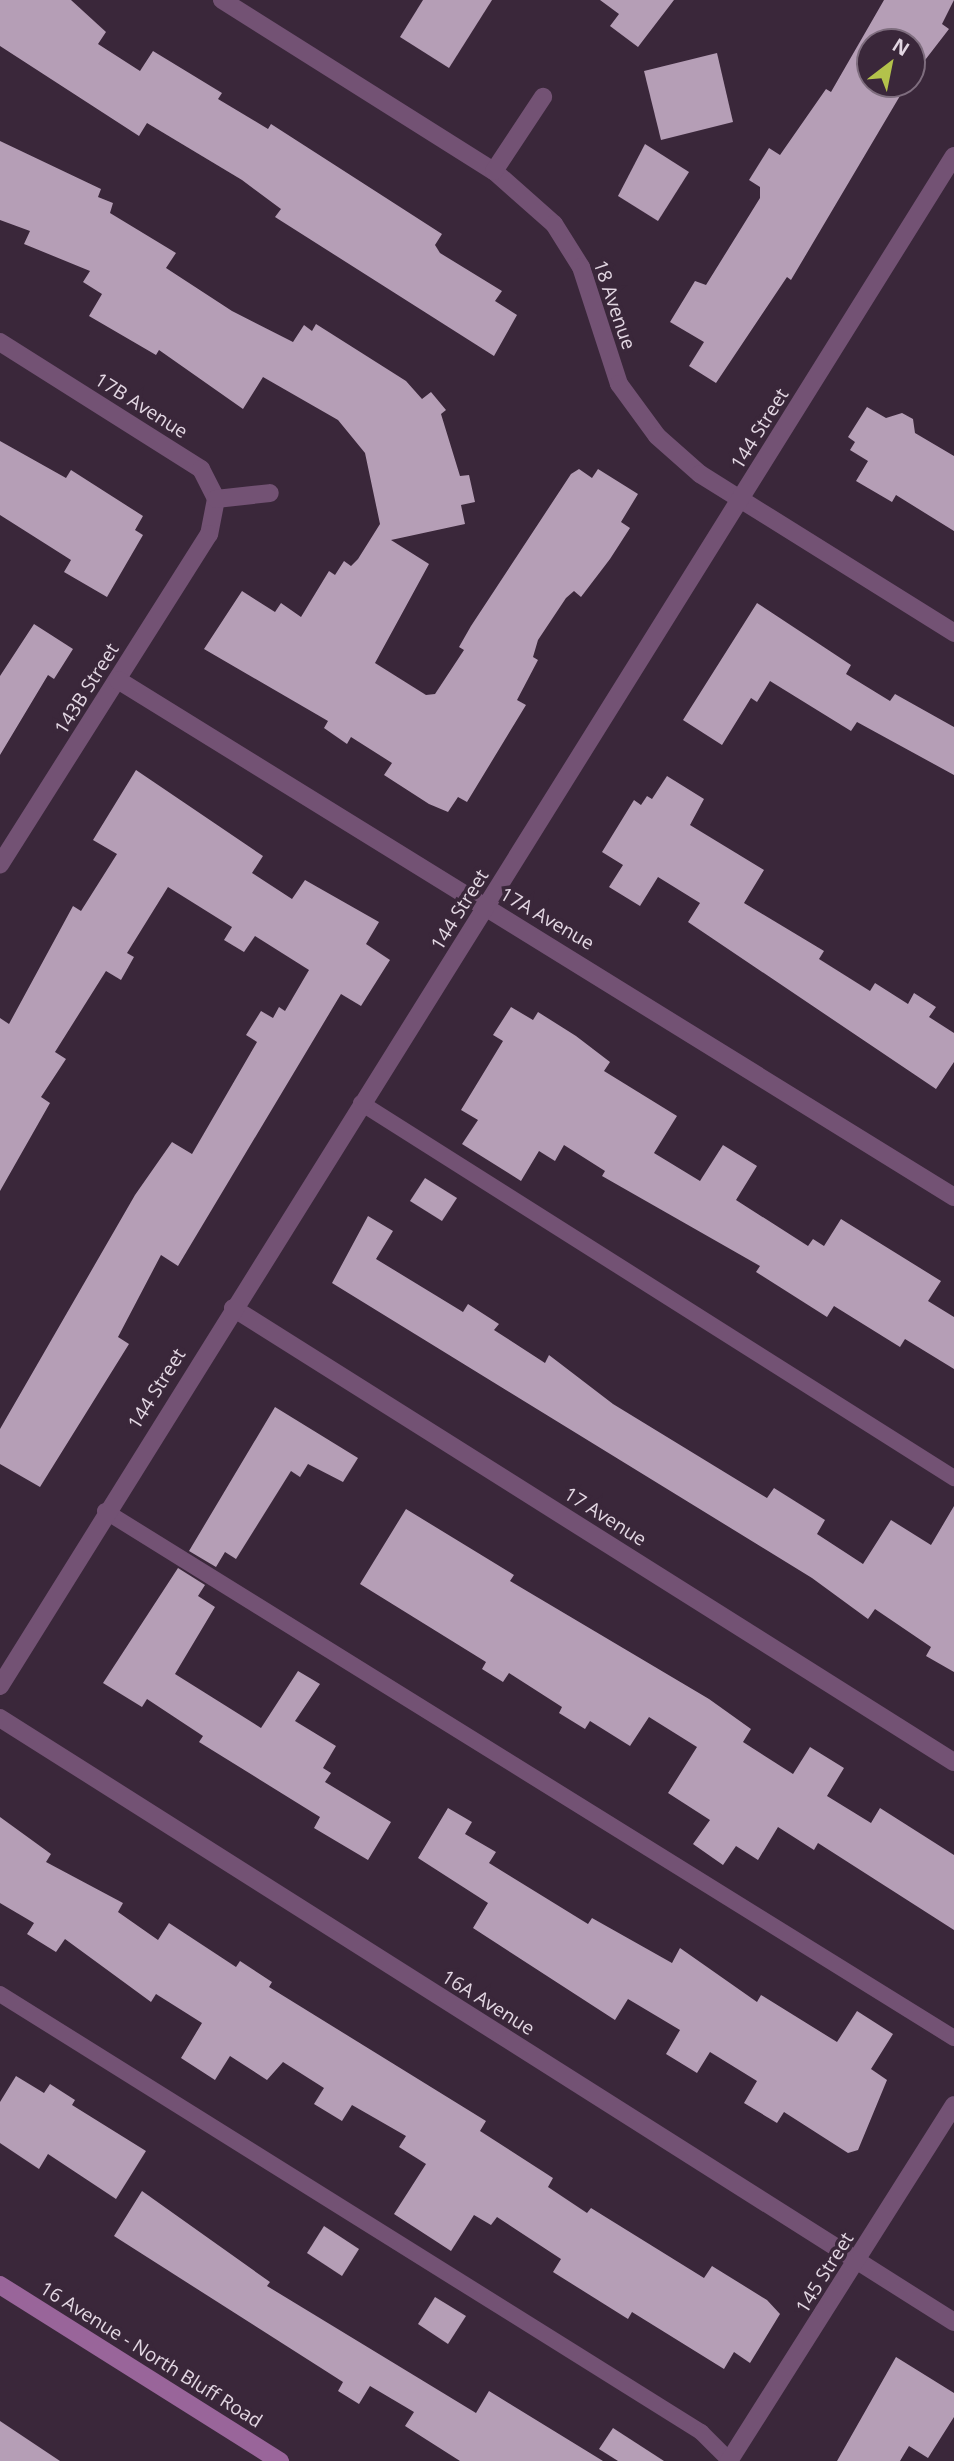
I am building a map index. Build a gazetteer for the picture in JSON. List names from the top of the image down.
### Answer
{
  "streets": {
    "main road": ["16 Avenue - North Bluff Road"],
    "street": [
      "18 Avenue",
      "17B Avenue",
      "144 Street",
      "143B Street",
      "17A Avenue",
      "17 Avenue",
      "16A Avenue",
      "145 Street"
    ]
  },
  "crossings": [
    ["18 Avenue", "144 Street"],
    ["17B Avenue", "143B Street"],
    ["144 Street", "17A Avenue"],
    ["144 Street", "17 Avenue"],
    ["143B Street", "17A Avenue"],
    ["16A Avenue", "145 Street"]
  ],
  "north": "top right"
}
